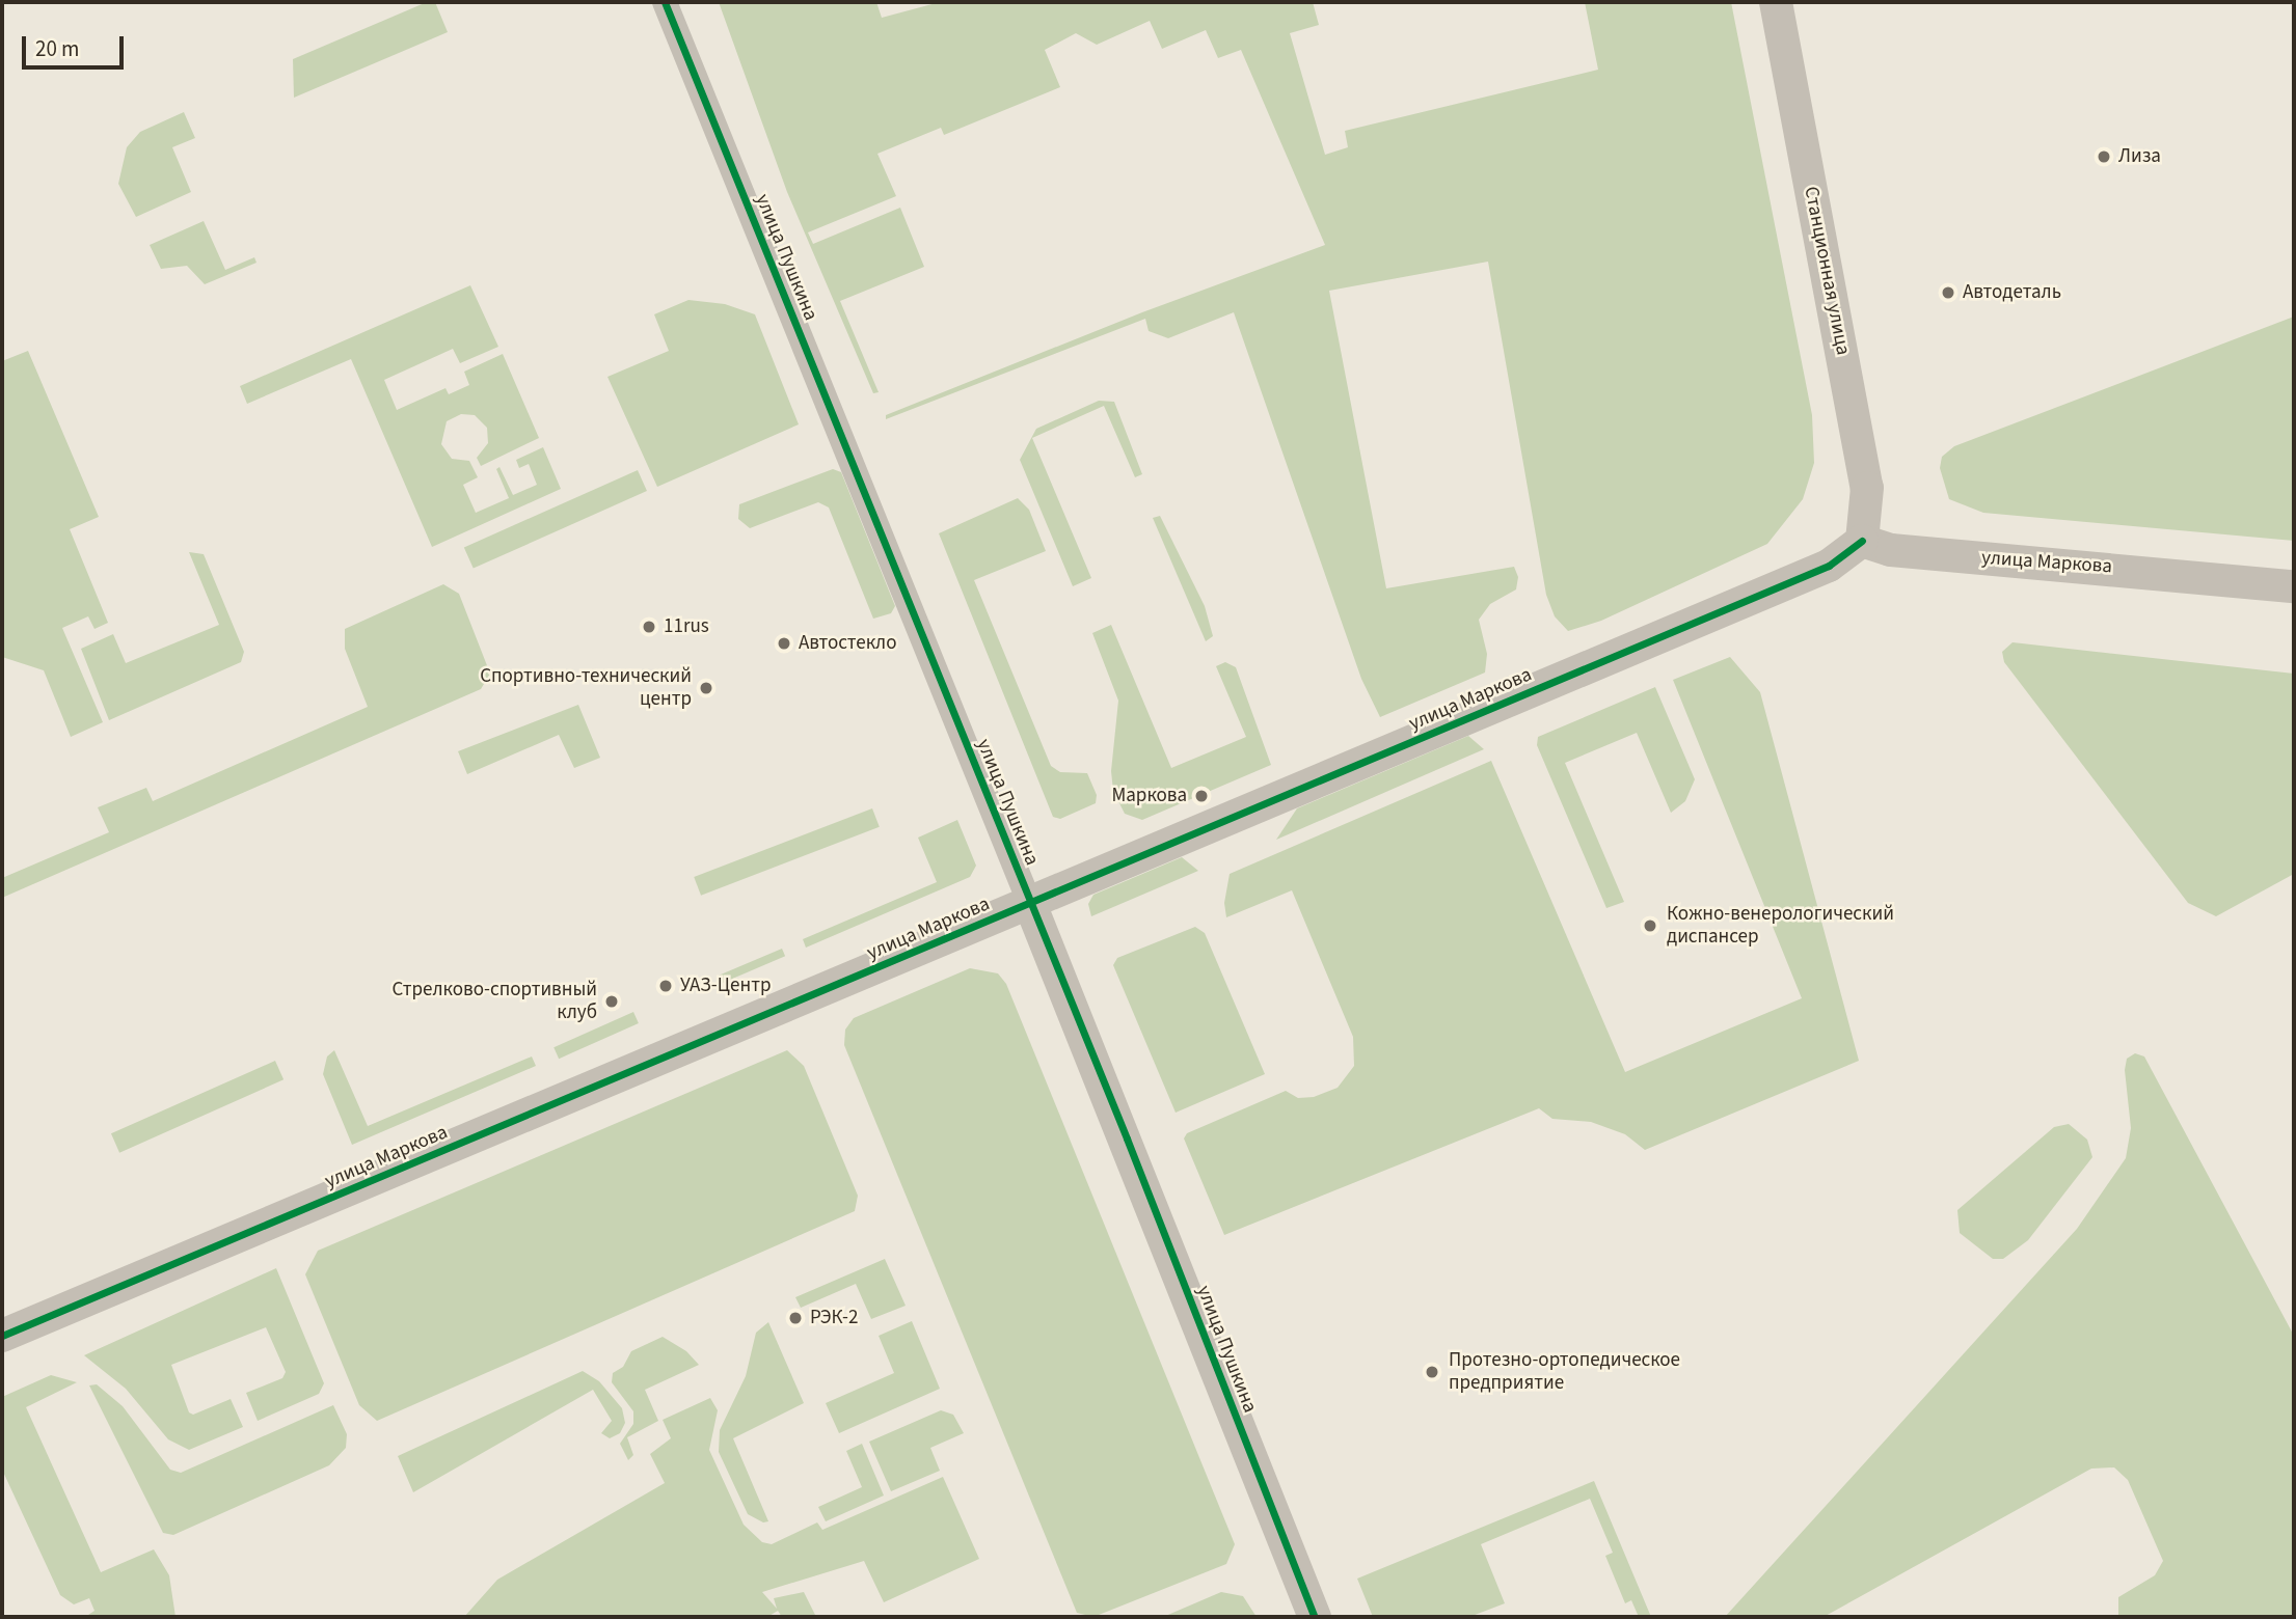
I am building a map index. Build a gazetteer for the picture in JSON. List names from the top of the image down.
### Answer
{
  "streets": {
    "street": ["улица Пушкина", "Станционная улица", "улица Маркова"]
  },
  "crossings": [
    ["улица Пушкина", "улица Маркова"],
    ["Станционная улица", "улица Маркова"]
  ],
  "places": [
    "Лиза",
    "Автодеталь",
    "11rus",
    "Автостекло",
    "Спортивно-технический центр",
    "Маркова",
    "Кожно-венерологический диспансер",
    "УАЗ-Центр",
    "Стрелково-спортивный клуб",
    "РЭК-2",
    "Протезно-ортопедическое предприятие"
  ],
  "scale_bar": "20 m"
}
